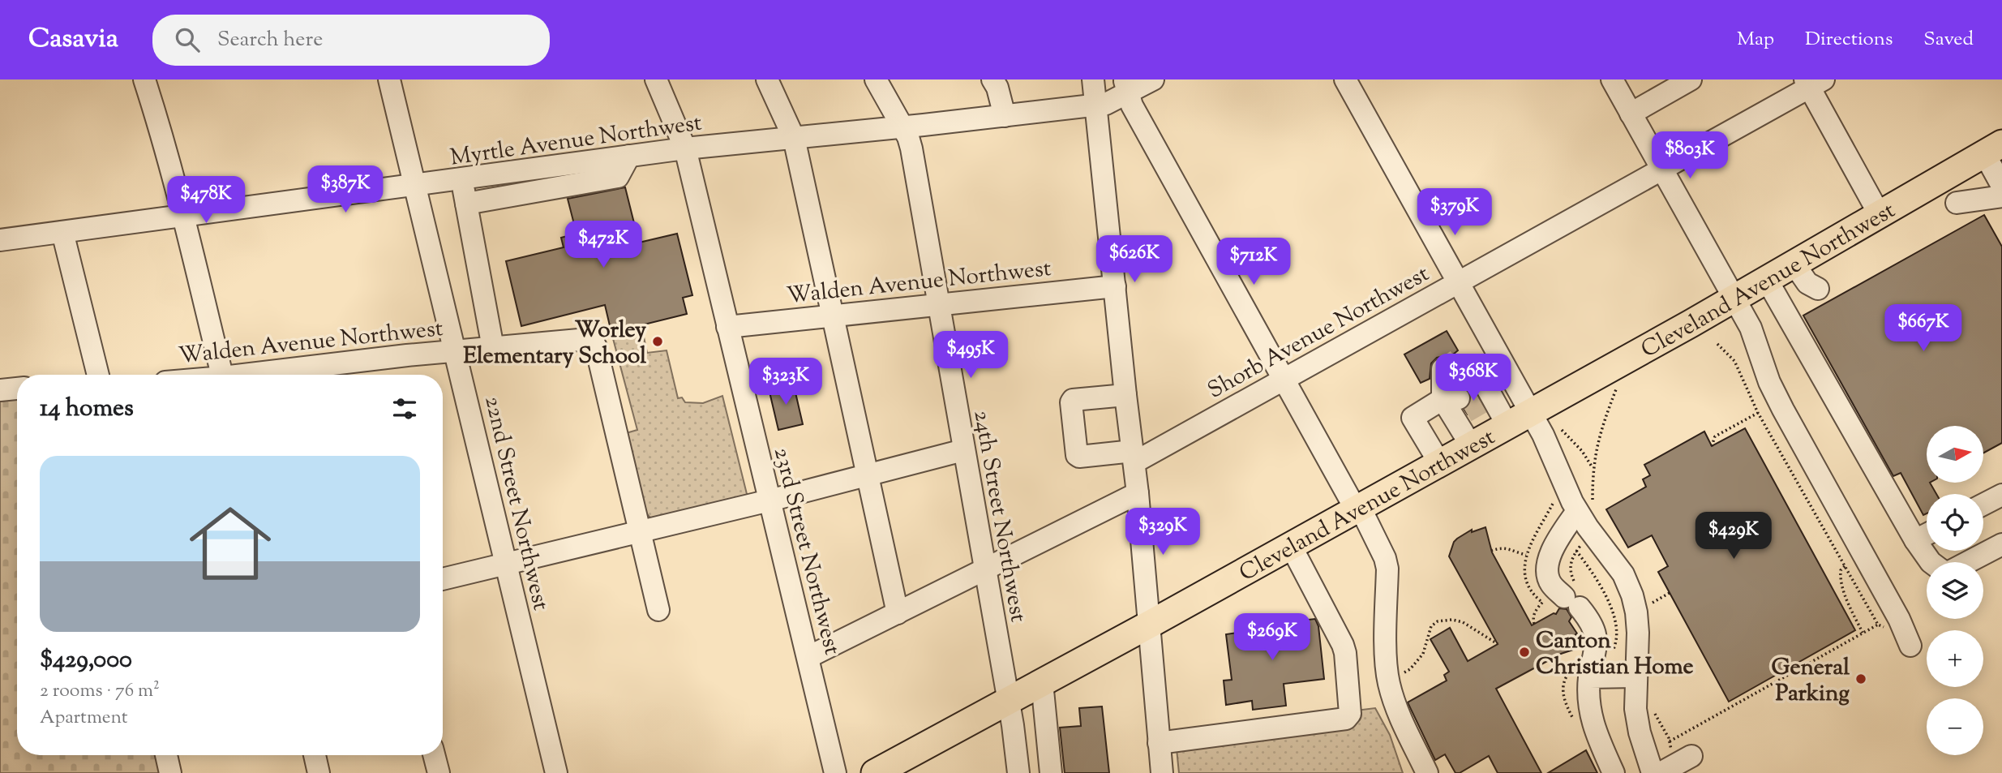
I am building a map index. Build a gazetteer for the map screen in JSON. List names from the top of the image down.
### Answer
{
  "streets": {
    "main road": ["Cleveland Avenue Northwest"],
    "street": [
      "Myrtle Avenue Northwest",
      "Walden Avenue Northwest",
      "Shorb Avenue Northwest",
      "22nd Street Northwest",
      "24th Street Northwest",
      "23rd Street Northwest"
    ]
  },
  "crossings": [
    ["Myrtle Avenue Northwest", "22nd Street Northwest"],
    ["Myrtle Avenue Northwest", "24th Street Northwest"],
    ["Myrtle Avenue Northwest", "23rd Street Northwest"],
    ["Cleveland Avenue Northwest", "24th Street Northwest"],
    ["Walden Avenue Northwest", "22nd Street Northwest"],
    ["Walden Avenue Northwest", "24th Street Northwest"],
    ["Walden Avenue Northwest", "23rd Street Northwest"]
  ],
  "places": ["Worley Elementary School", "Canton Christian Home", "General Parking"],
  "north": "right",
  "page": {
    "header": "Casavia",
    "search": "Search here",
    "nav": ["Map", "Directions", "Saved"],
    "price": [
      "$803K",
      "$387K",
      "$478K",
      "$379K",
      "$472K",
      "$626K",
      "$712K",
      "$667K",
      "$495K",
      "$368K",
      "$323K",
      "$329K",
      "$429K",
      "$269K"
    ],
    "heading": "14 homes",
    "map_buttons": ["+", "−"],
    "list": [
      {
        "name": "$429,000",
        "note": "2 rooms · 76 m² · Apartment"
      }
    ]
  }
}
